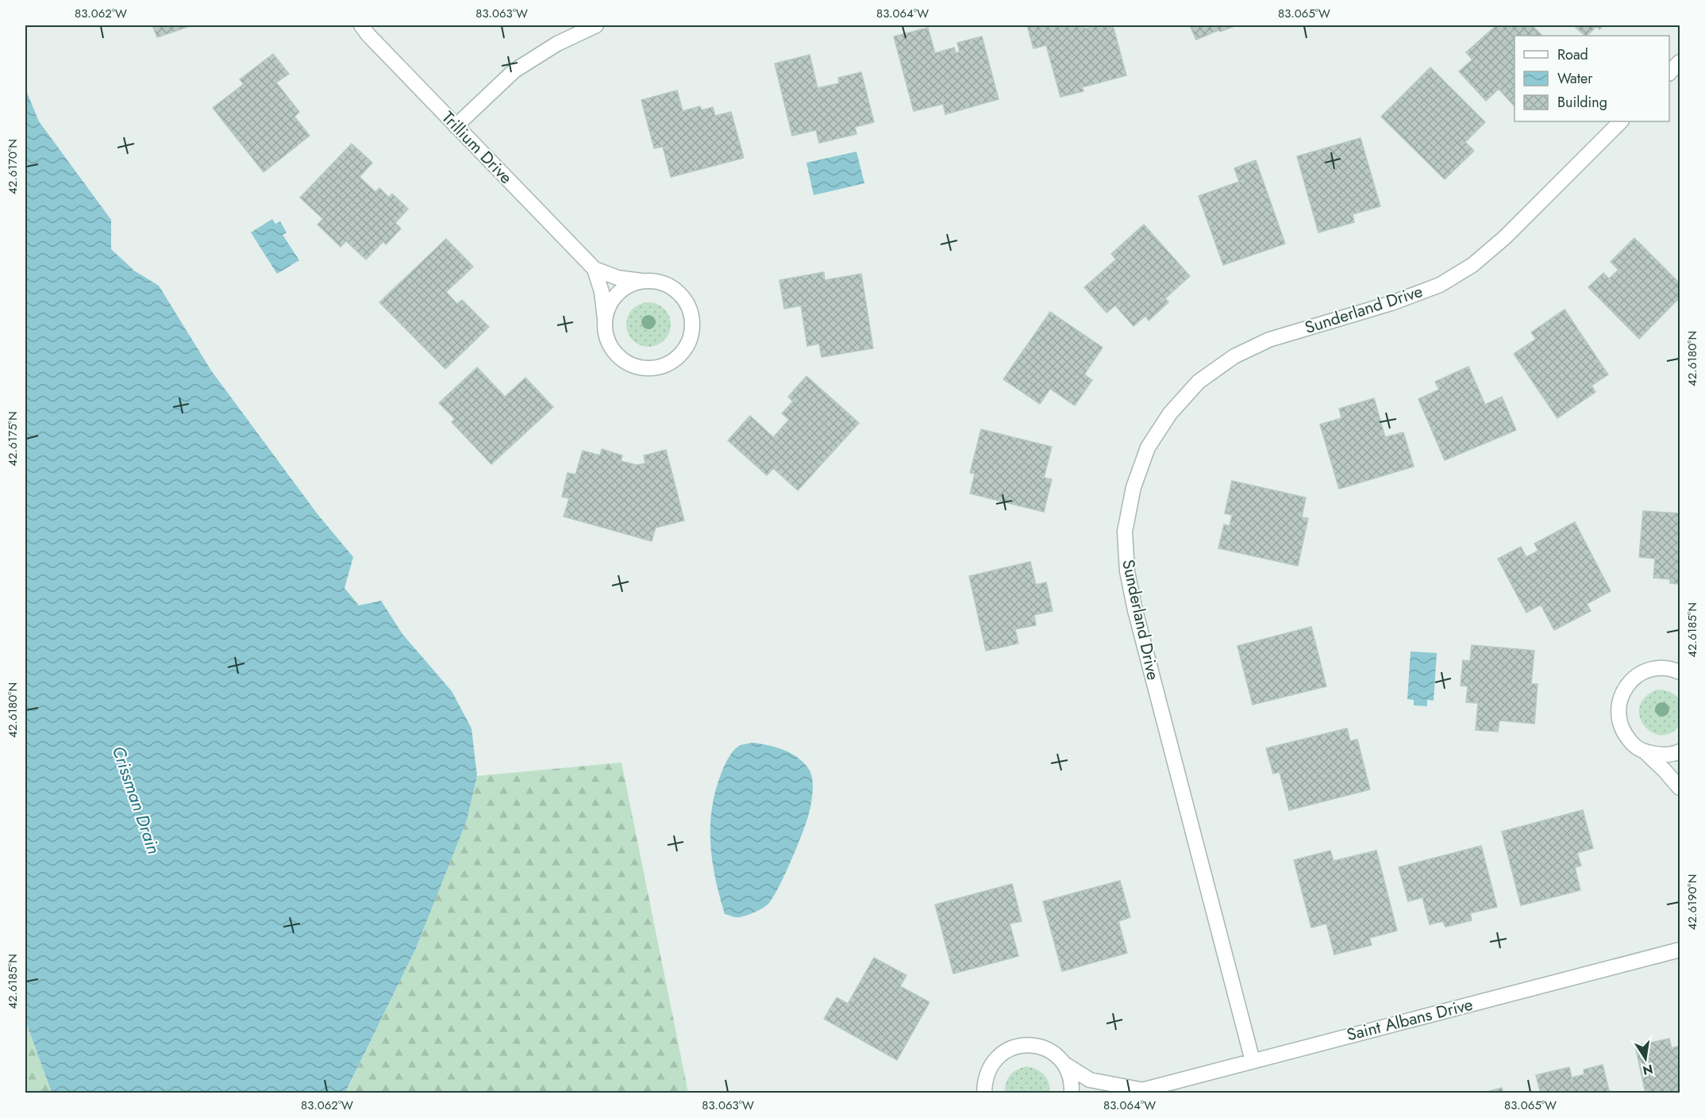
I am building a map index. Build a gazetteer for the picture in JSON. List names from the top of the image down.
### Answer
{
  "streets": {
    "street": ["Trillium Drive", "Sunderland Drive", "Saint Albans Drive"]
  },
  "crossings": [
    ["Sunderland Drive", "Saint Albans Drive"]
  ],
  "water": ["Crissman Drain"],
  "legend": ["Road", "Water", "Building"],
  "north": "bottom",
  "coordinates": [
    "83.062°W",
    "83.063°W",
    "83.064°W",
    "83.065°W",
    "42.6170°N",
    "42.6180°N",
    "42.6175°N",
    "42.6185°N",
    "42.6190°N"
  ]
}
